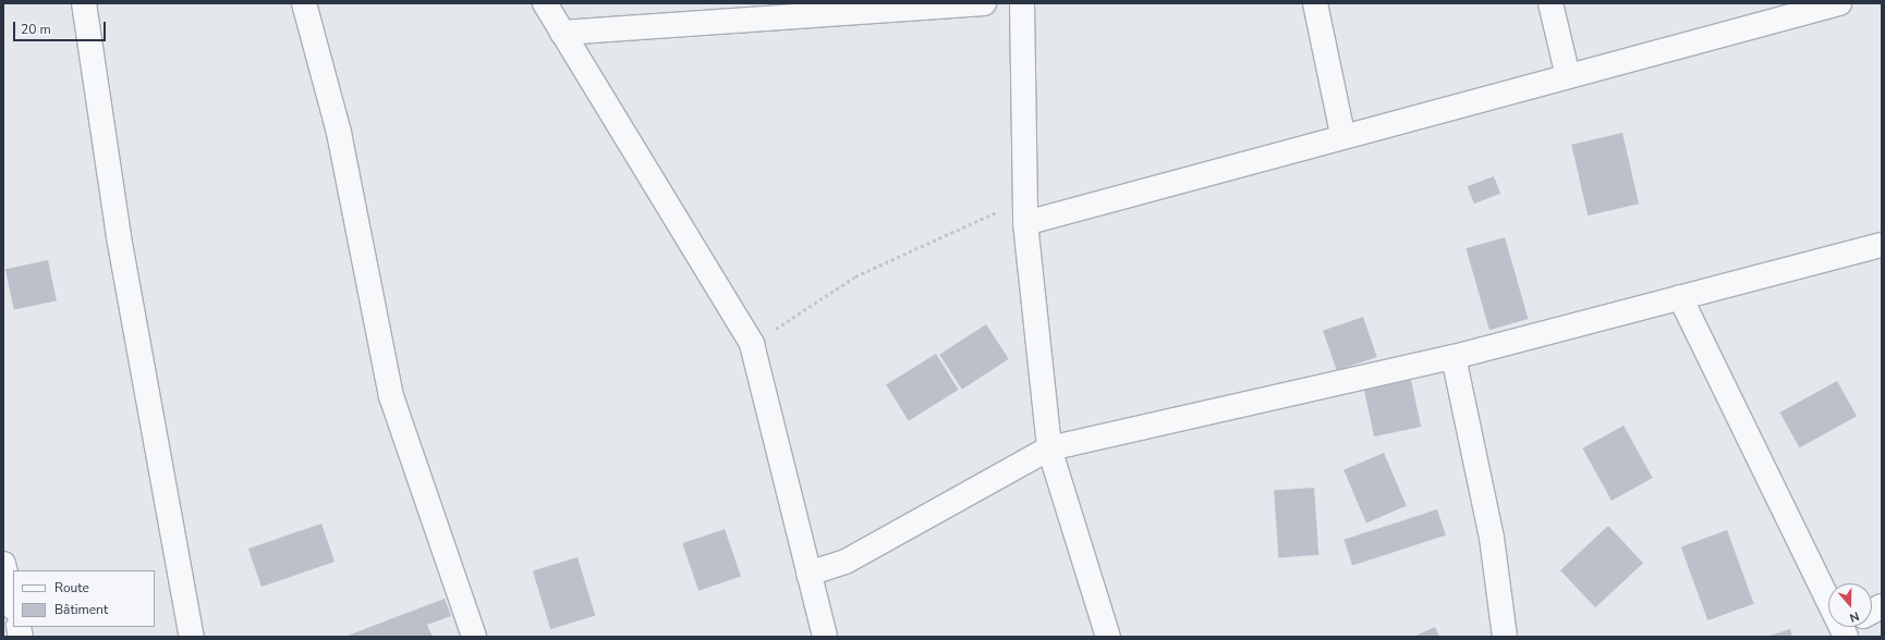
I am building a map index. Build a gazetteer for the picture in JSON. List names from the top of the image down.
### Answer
{
  "legend": ["Route", "Bâtiment"],
  "scale_bar": "20 m",
  "north": "bottom"
}
